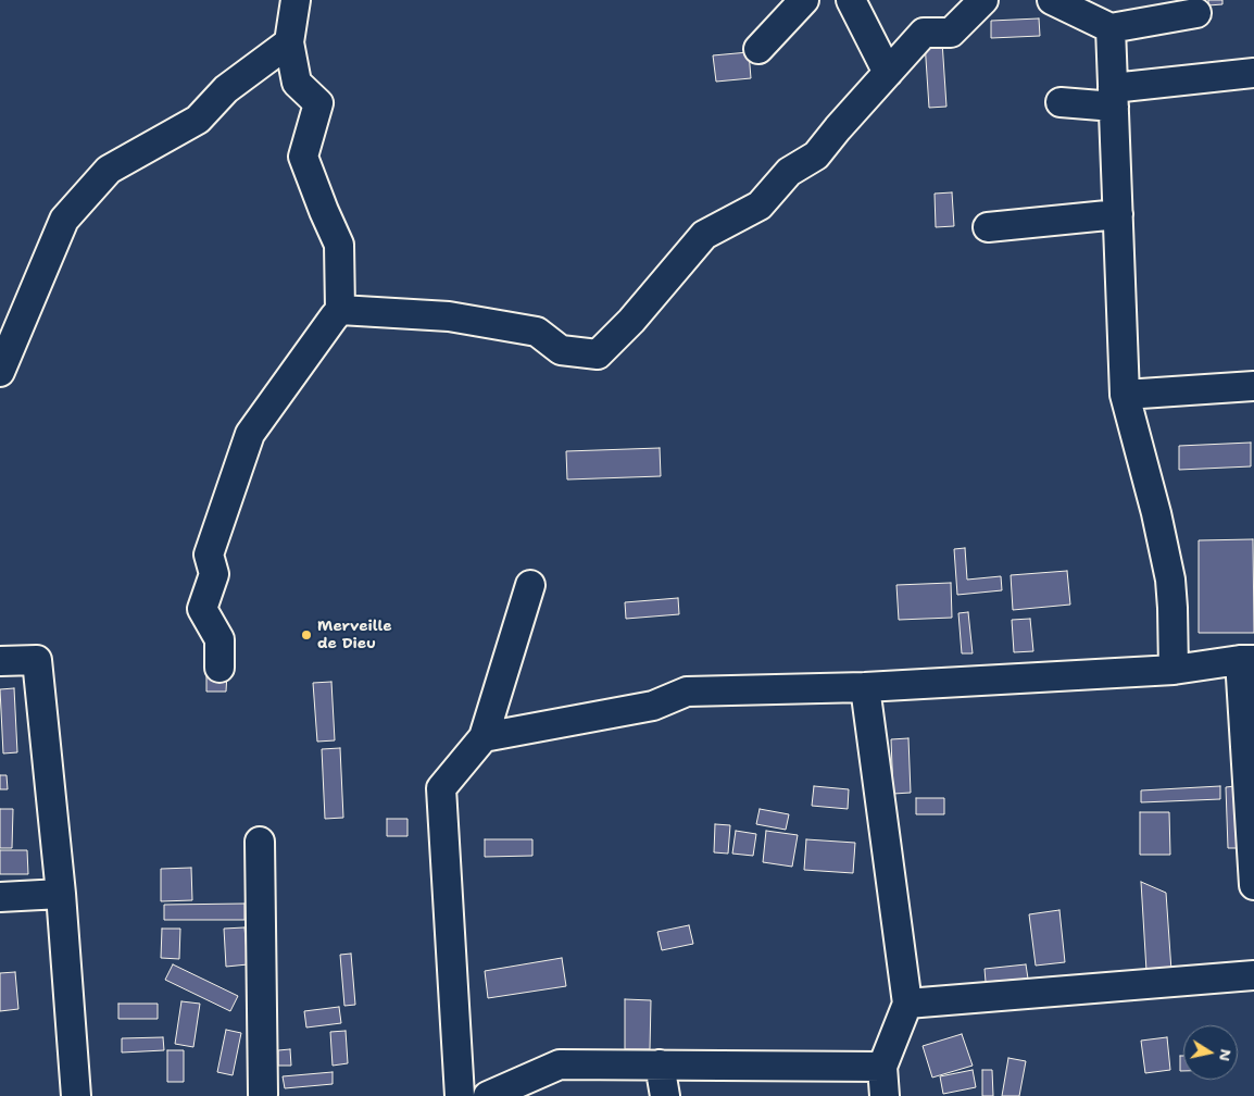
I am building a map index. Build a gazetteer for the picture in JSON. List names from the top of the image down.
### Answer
{
  "places": ["Merveille de Dieu"],
  "north": "right"
}
